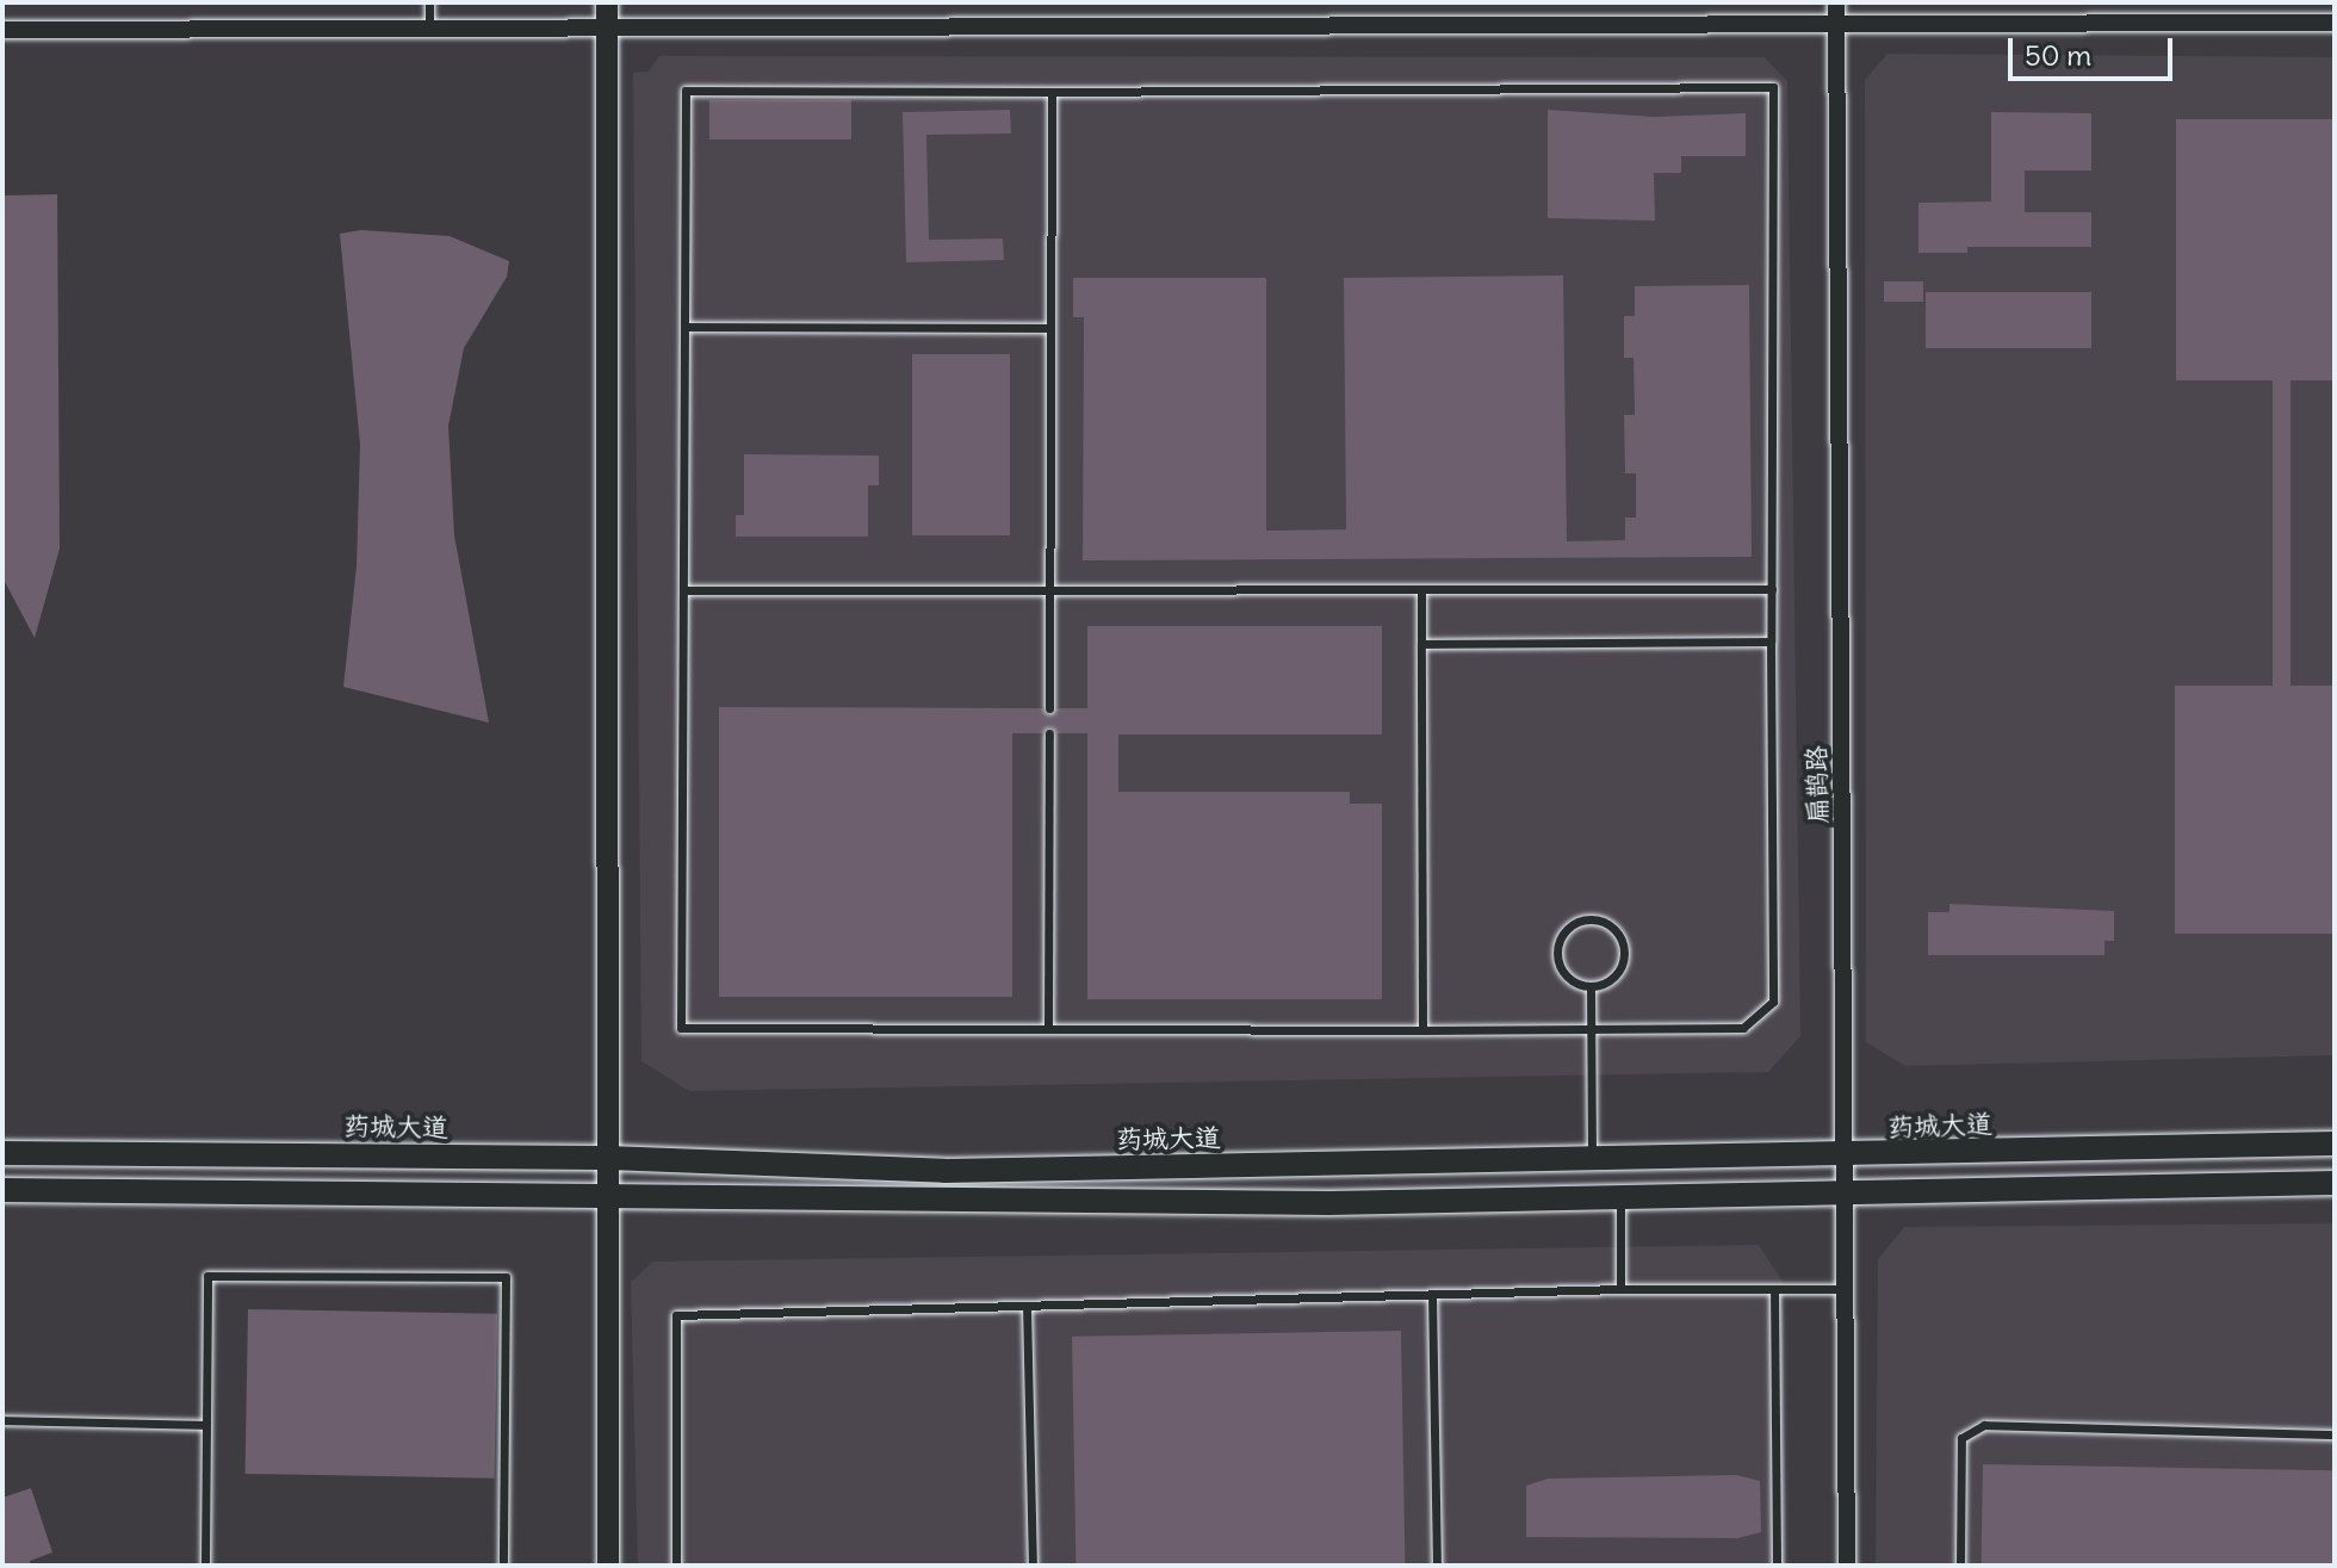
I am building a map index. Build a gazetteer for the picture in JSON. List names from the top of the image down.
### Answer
{
  "streets": {
    "main road": ["药城大道"],
    "street": ["扁鹊路"]
  },
  "crossings": [
    ["扁鹊路", "药城大道"]
  ],
  "scale_bar": "50 m"
}
